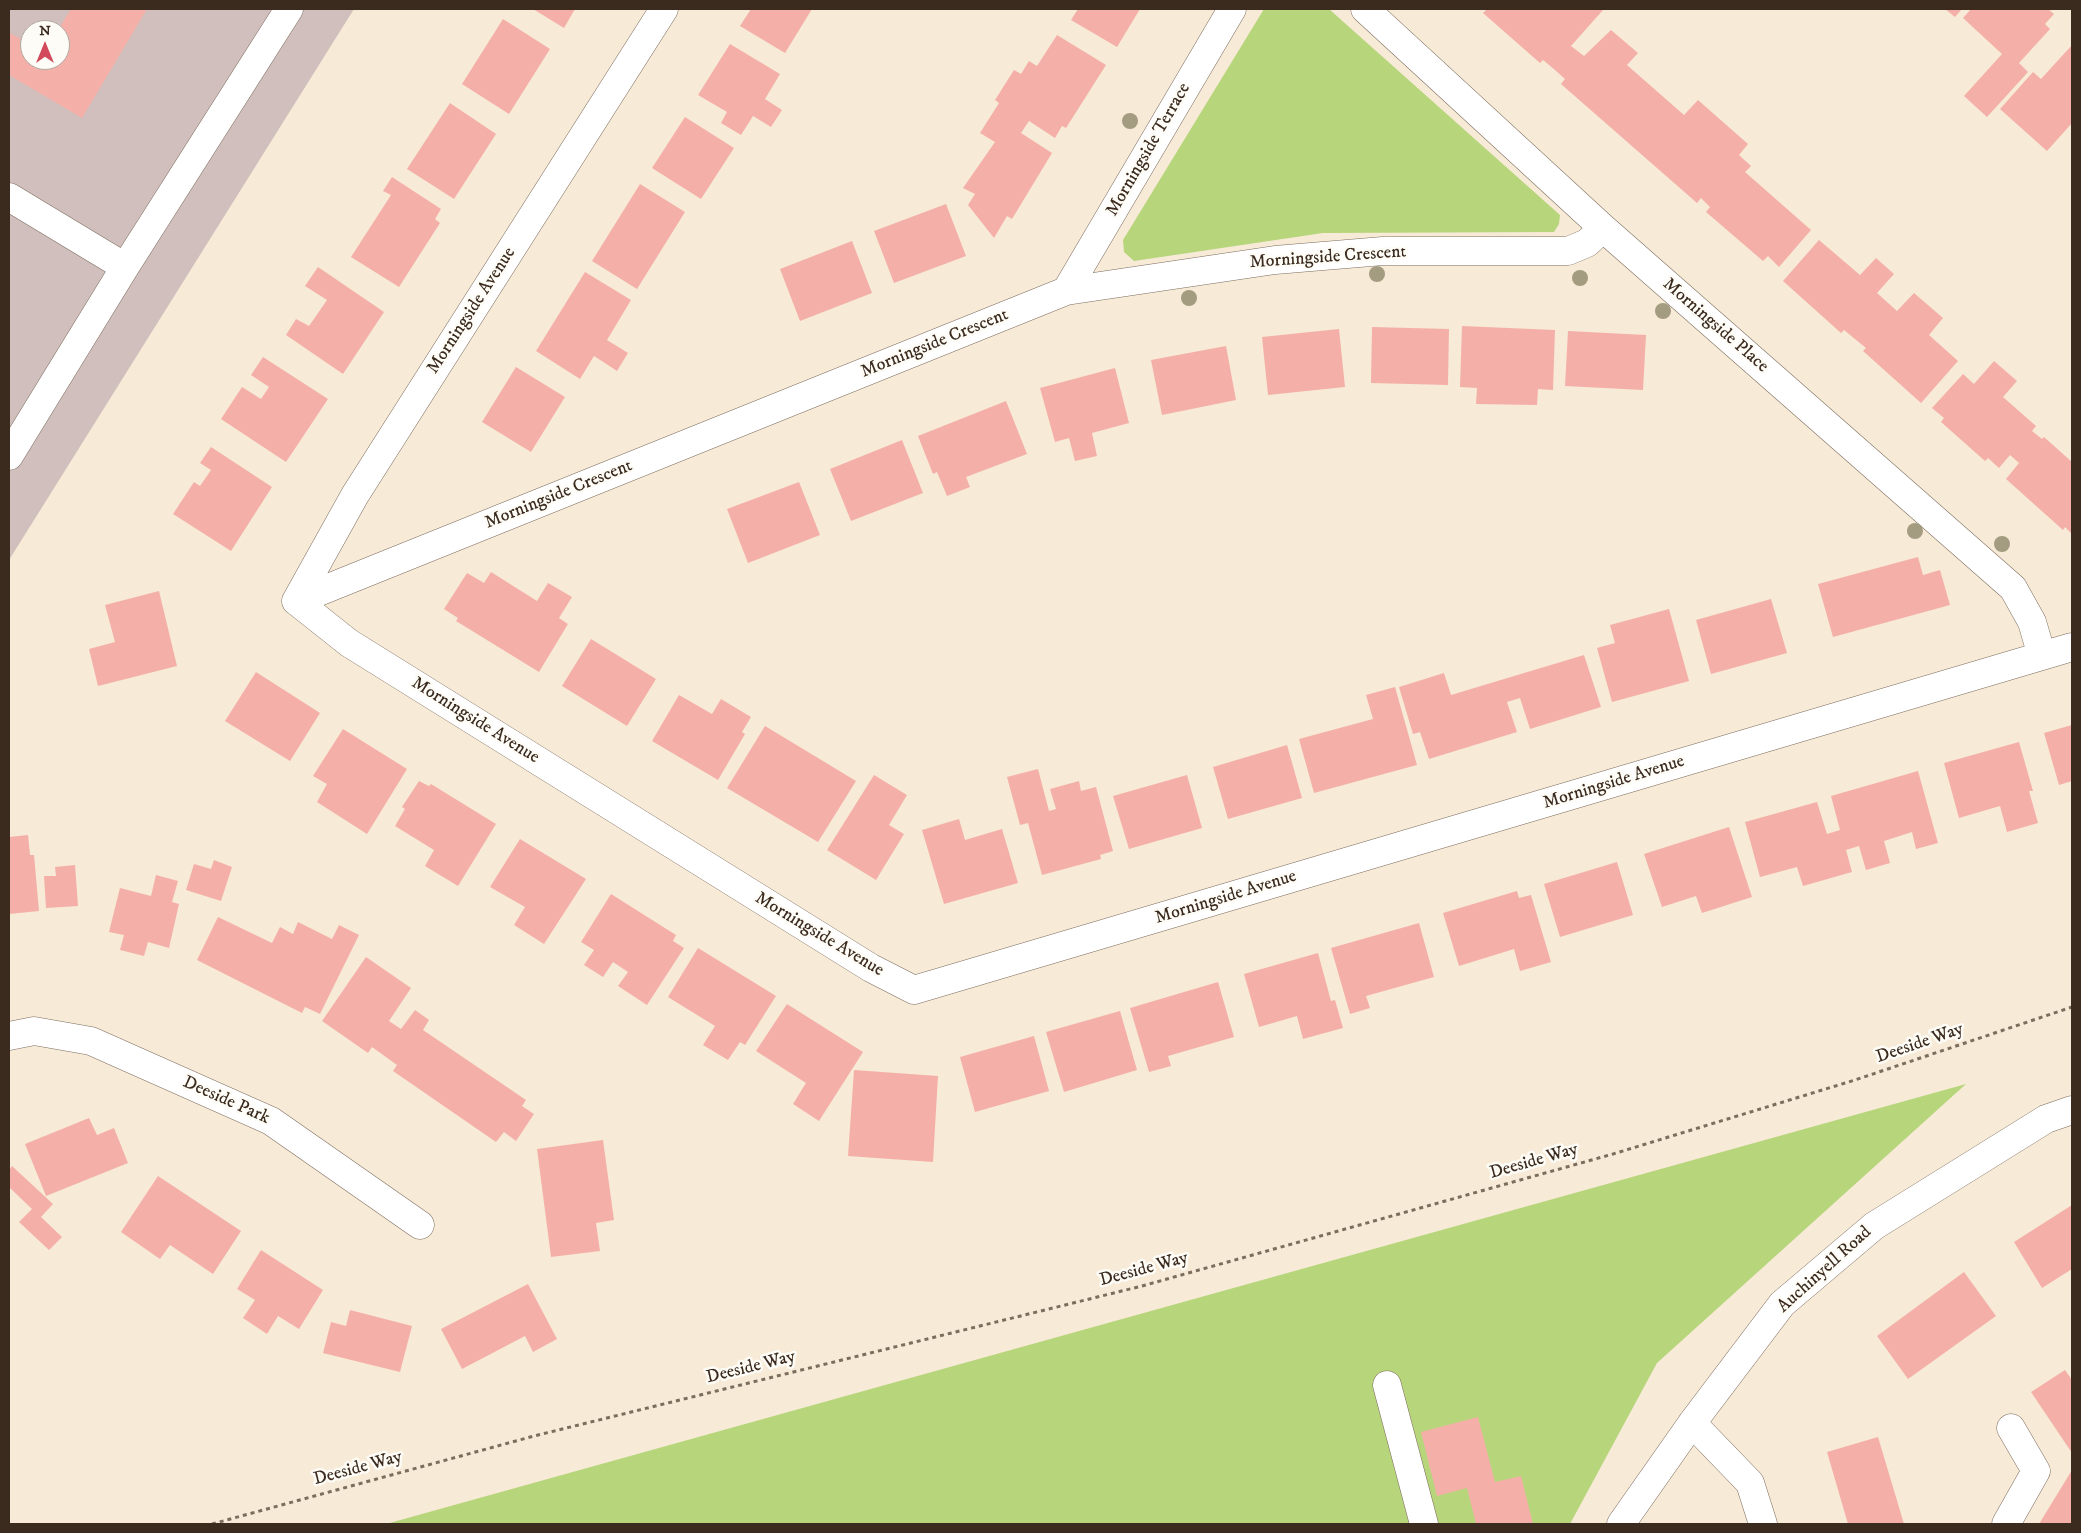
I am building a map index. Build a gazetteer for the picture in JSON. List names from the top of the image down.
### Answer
{
  "streets": {
    "street": [
      "Morningside Terrace",
      "Morningside Crescent",
      "Morningside Avenue",
      "Morningside Place",
      "Deeside Park",
      "Auchinyell Road"
    ],
    "path": ["Deeside Way"]
  },
  "crossings": [
    ["Morningside Terrace", "Morningside Crescent"],
    ["Morningside Crescent", "Morningside Avenue"],
    ["Morningside Crescent", "Morningside Place"],
    ["Morningside Avenue", "Morningside Place"]
  ],
  "north": "top"
}
